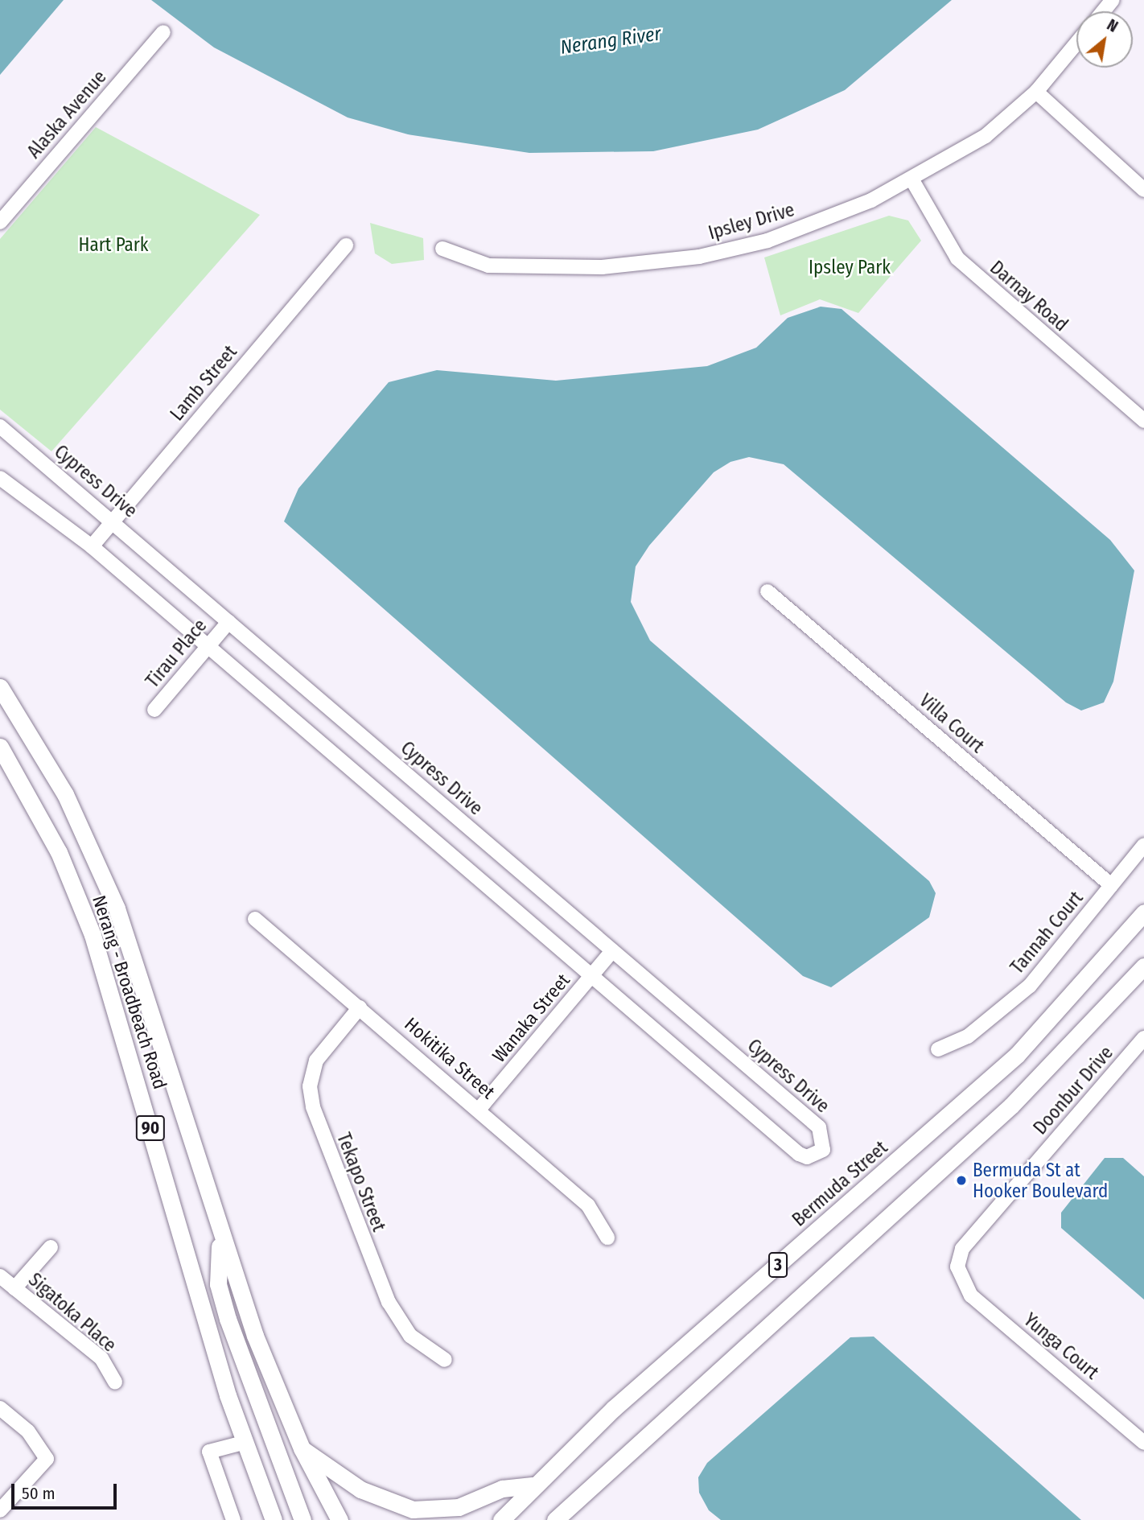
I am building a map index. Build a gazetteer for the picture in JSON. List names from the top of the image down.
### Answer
{
  "streets": {
    "main road": [
      "Nerang - Broadbeach Road",
      "90",
      "Bermuda Street",
      "3"
    ],
    "street": [
      "Alaska Avenue",
      "Ipsley Drive",
      "Darnay Road",
      "Lamb Street",
      "Cypress Drive",
      "Tirau Place",
      "Villa Court",
      "Tannah Court",
      "Wanaka Street",
      "Hokitika Street",
      "Doonbur Drive",
      "Tekapo Street",
      "Sigatoka Place",
      "Yunga Court"
    ]
  },
  "crossings": [
    ["Ipsley Drive", "Darnay Road"],
    ["Lamb Street", "Cypress Drive"],
    ["Cypress Drive", "Tirau Place"],
    ["Cypress Drive", "Wanaka Street"],
    ["Villa Court", "Tannah Court"],
    ["Nerang - Broadbeach Road", "90"],
    ["Wanaka Street", "Hokitika Street"],
    ["Hokitika Street", "Tekapo Street"],
    ["Doonbur Drive", "Yunga Court"]
  ],
  "water": ["Nerang River"],
  "parks": ["Hart Park", "Ipsley Park"],
  "places": ["Bermuda St at Hooker Boulevard"],
  "scale_bar": "50 m",
  "north": "top right"
}
